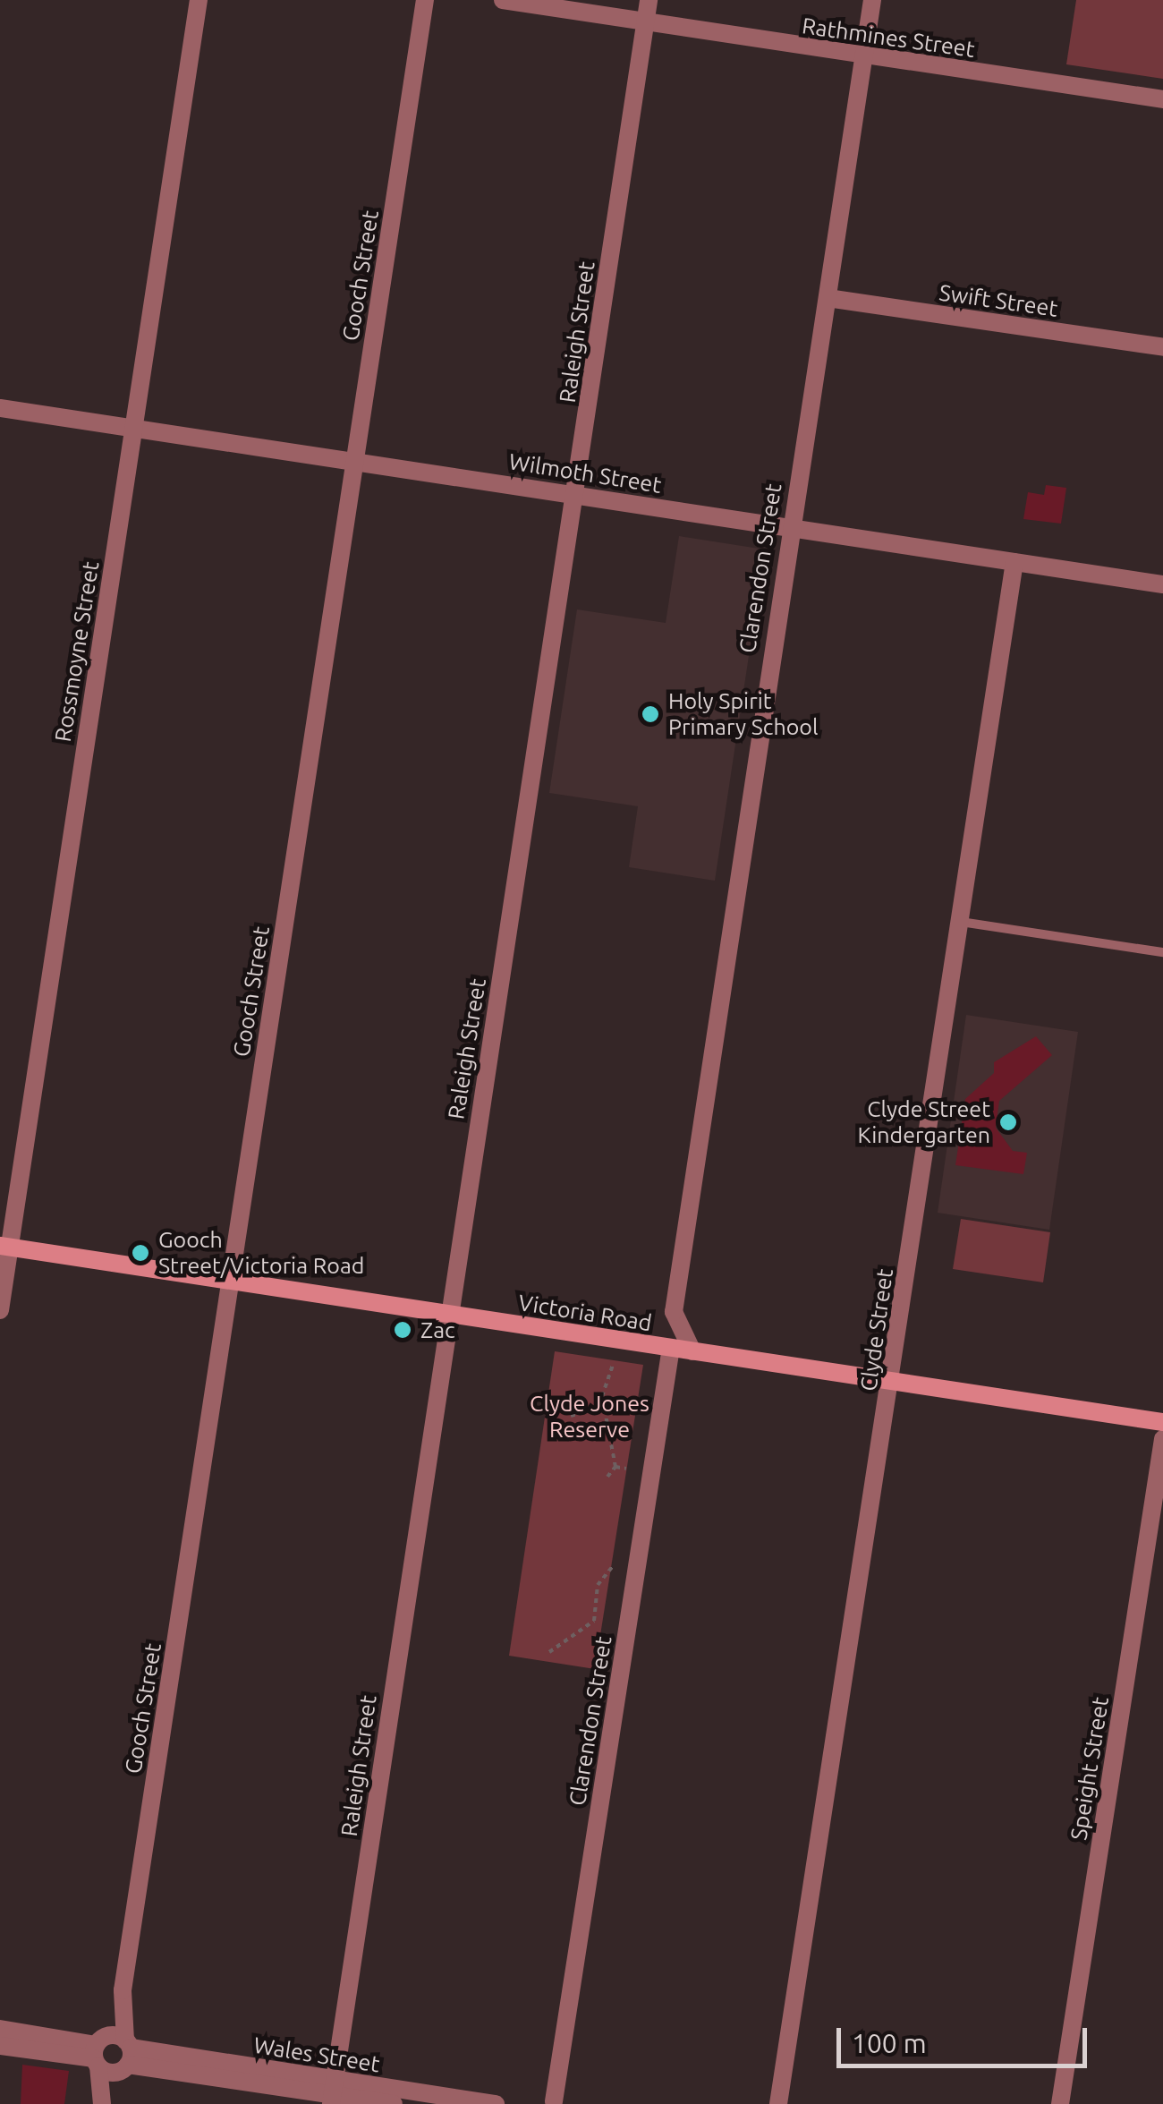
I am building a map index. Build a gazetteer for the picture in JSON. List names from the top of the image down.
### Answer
{
  "streets": {
    "street": [
      "Rathmines Street",
      "Gooch Street",
      "Swift Street",
      "Raleigh Street",
      "Wilmoth Street",
      "Clarendon Street",
      "Rossmoyne Street",
      "Victoria Road",
      "Clyde Street",
      "Speight Street",
      "Wales Street"
    ]
  },
  "crossings": [
    ["Rathmines Street", "Raleigh Street"],
    ["Rathmines Street", "Clarendon Street"],
    ["Gooch Street", "Wilmoth Street"],
    ["Gooch Street", "Victoria Road"],
    ["Gooch Street", "Wales Street"],
    ["Swift Street", "Clarendon Street"],
    ["Raleigh Street", "Wilmoth Street"],
    ["Raleigh Street", "Victoria Road"],
    ["Raleigh Street", "Wales Street"],
    ["Wilmoth Street", "Clarendon Street"],
    ["Wilmoth Street", "Rossmoyne Street"],
    ["Wilmoth Street", "Clyde Street"],
    ["Clarendon Street", "Victoria Road"],
    ["Rossmoyne Street", "Victoria Road"],
    ["Victoria Road", "Clyde Street"]
  ],
  "parks": ["Clyde Jones Reserve"],
  "places": [
    "Holy Spirit Primary School",
    "Clyde Street Kindergarten",
    "Gooch Street/Victoria Road",
    "Zac"
  ],
  "scale_bar": "100 m"
}
